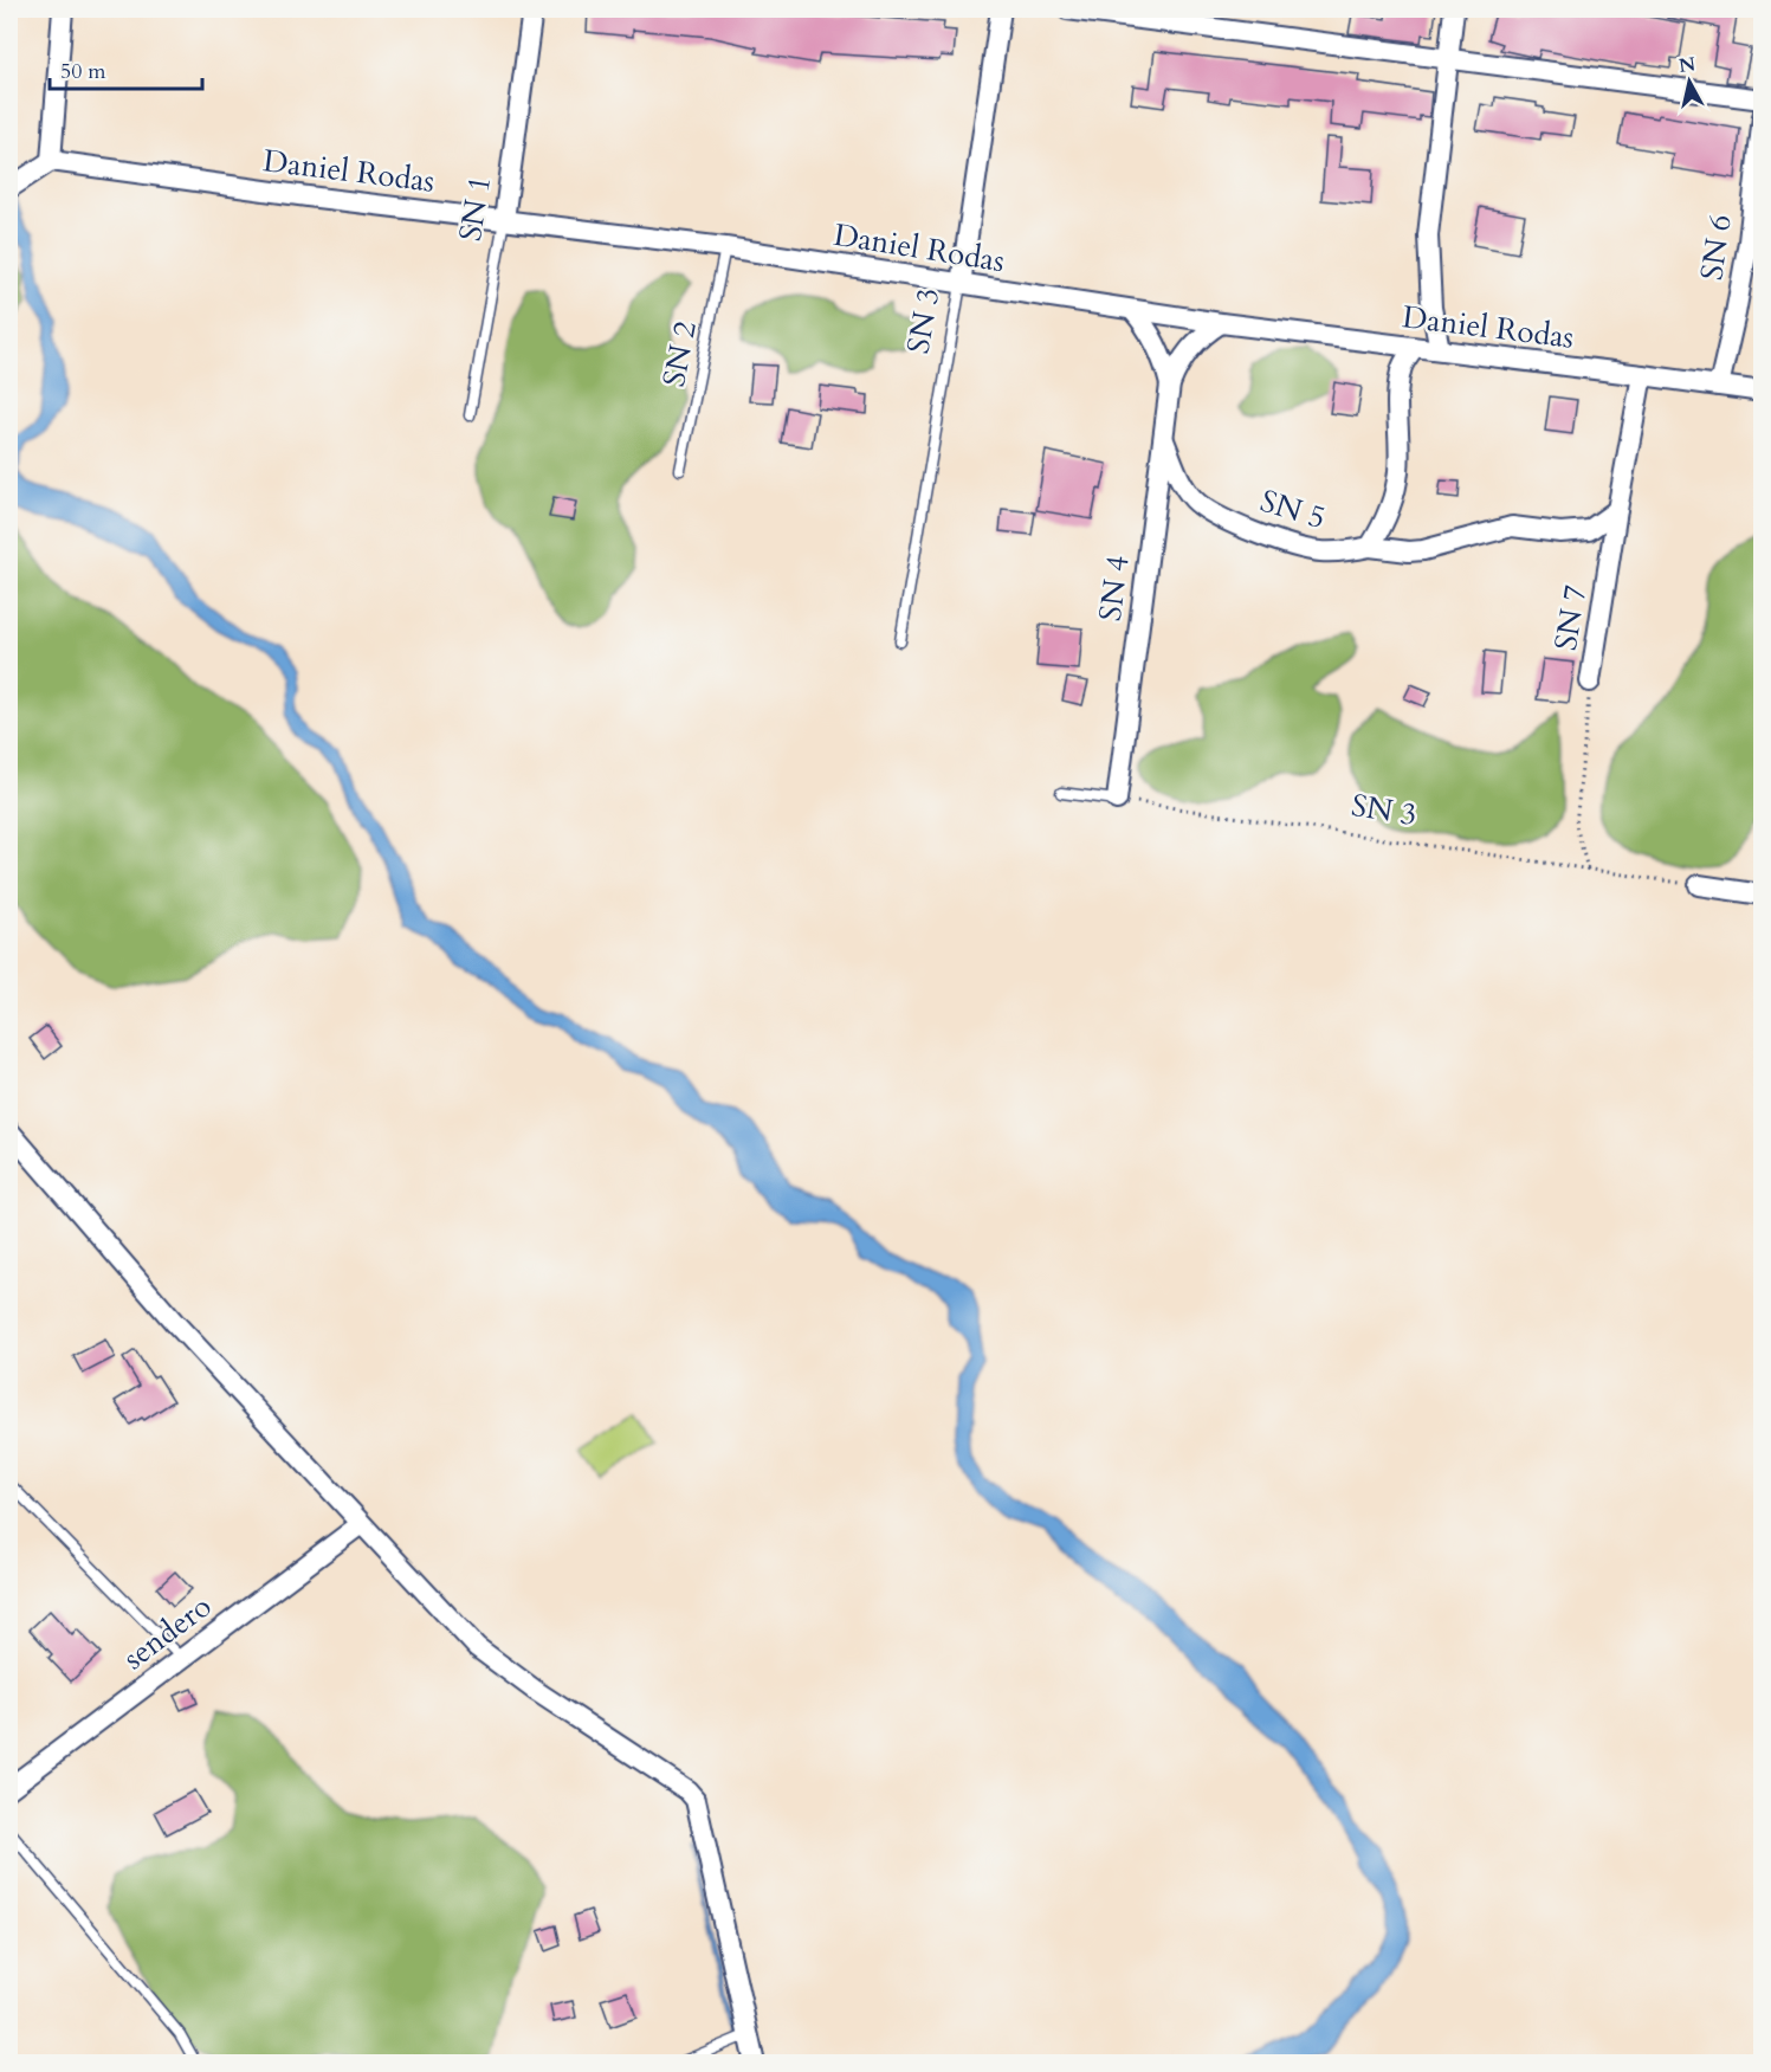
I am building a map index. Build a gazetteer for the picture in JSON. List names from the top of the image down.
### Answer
{
  "streets": {
    "street": [
      "Daniel Rodas",
      "SN 1",
      "SN 6",
      "SN 3",
      "SN 5",
      "SN 4",
      "SN 7",
      "sendero"
    ],
    "lane": ["SN 2"]
  },
  "crossings": [
    ["Daniel Rodas", "SN 1"],
    ["Daniel Rodas", "SN 6"],
    ["Daniel Rodas", "SN 3"],
    ["Daniel Rodas", "SN 2"],
    ["Daniel Rodas", "SN 5"],
    ["Daniel Rodas", "SN 4"],
    ["Daniel Rodas", "SN 7"],
    ["SN 3", "SN 4"],
    ["SN 3", "SN 7"],
    ["SN 5", "SN 4"],
    ["SN 5", "SN 7"]
  ],
  "scale_bar": "50 m",
  "north": "top"
}
